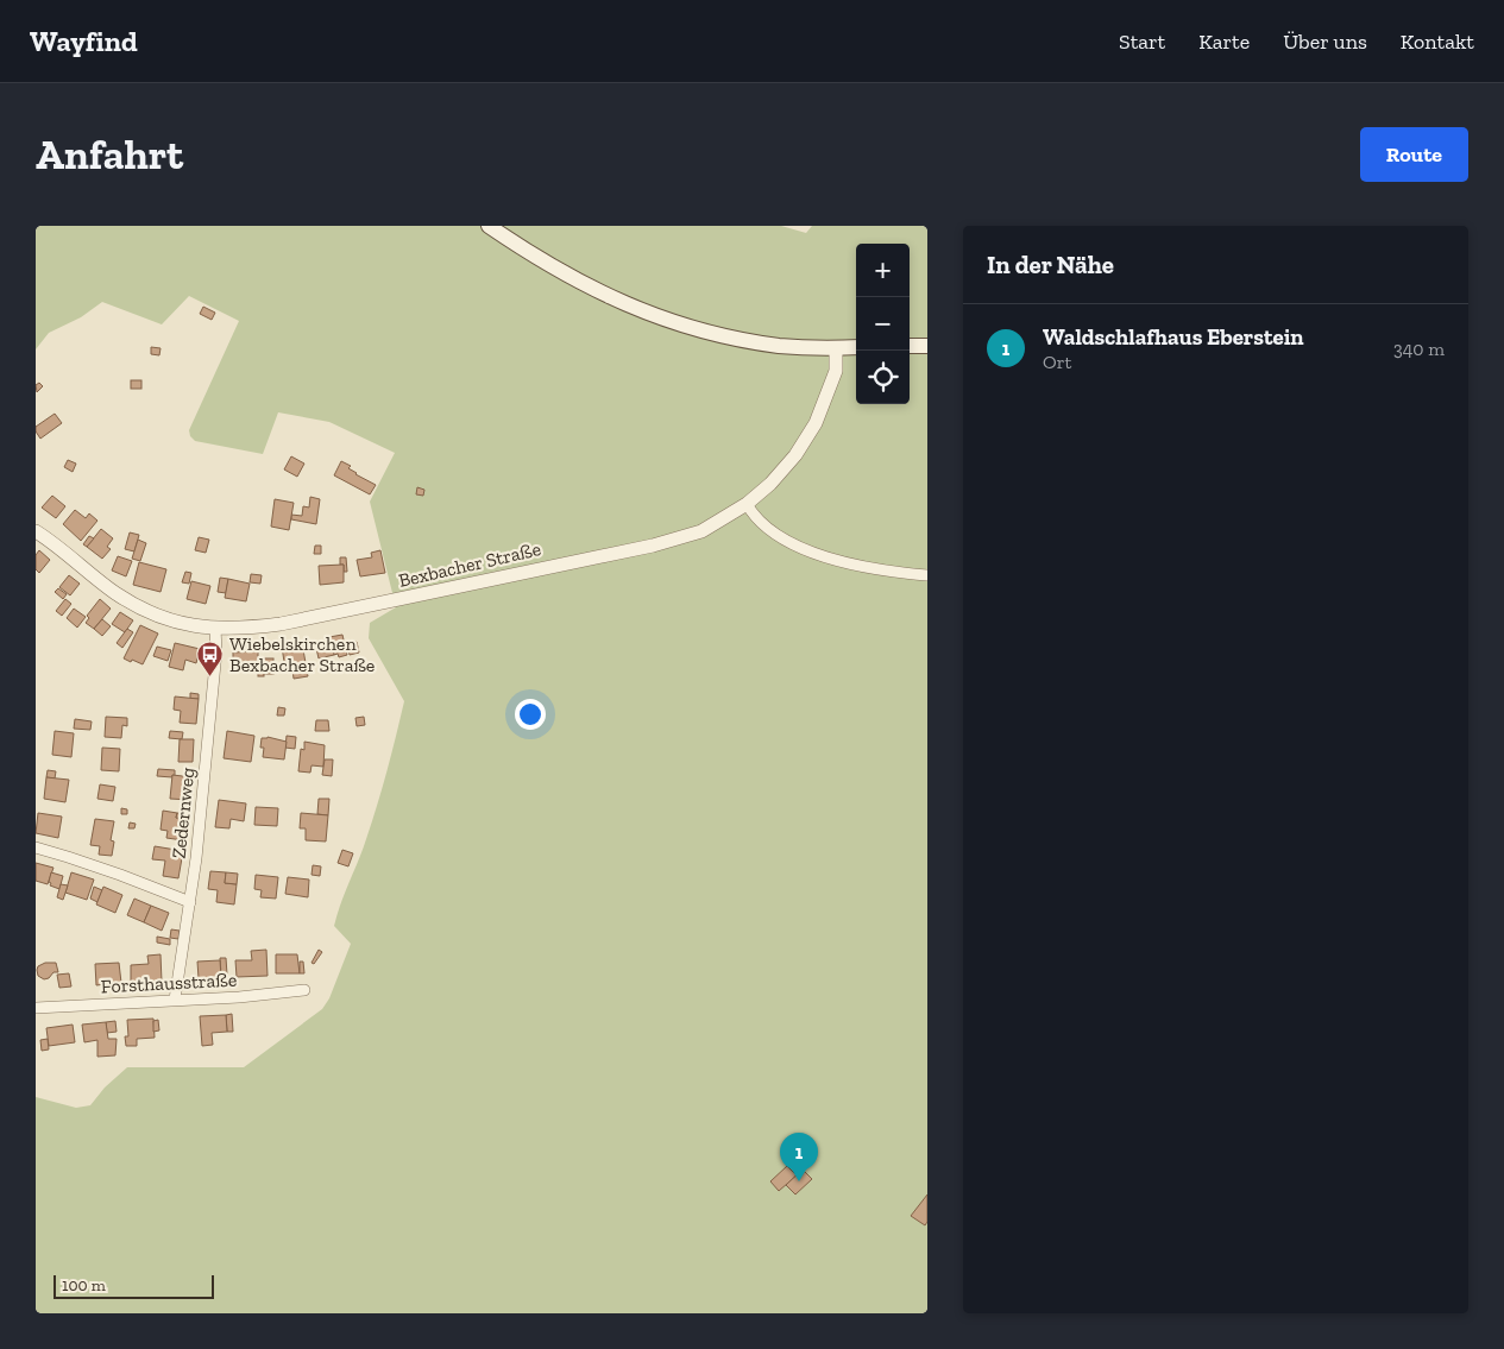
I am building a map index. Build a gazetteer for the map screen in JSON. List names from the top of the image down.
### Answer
{
  "streets": {
    "street": ["Bexbacher Straße", "Zedernweg", "Forsthausstraße"]
  },
  "crossings": [
    ["Bexbacher Straße", "Zedernweg"],
    ["Zedernweg", "Forsthausstraße"]
  ],
  "places": {
    "bus stop": ["Wiebelskirchen Bexbacher Straße"]
  },
  "scale_bar": "100 m",
  "page": {
    "header": "Wayfind",
    "nav": [
      "Start",
      "Karte",
      "Über uns",
      "Kontakt"
    ],
    "buttons": "Route",
    "title": "Anfahrt",
    "heading": "In der Nähe",
    "map_buttons": ["+", "−"],
    "list": [
      {
        "mark": "1",
        "name": "Waldschlafhaus Eberstein",
        "note": "Ort",
        "value": "340 m"
      }
    ],
    "pins": "1",
    "scale": "100 m"
  }
}
